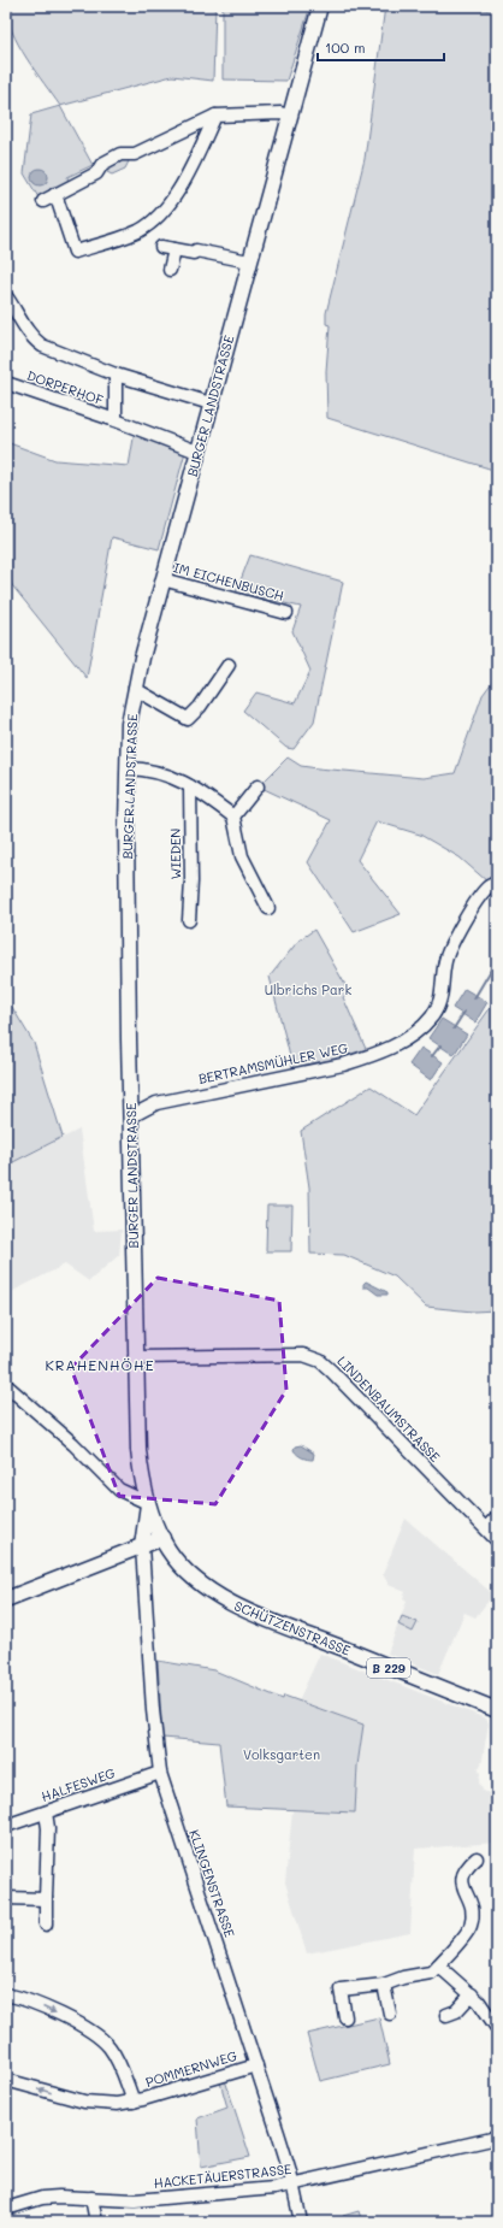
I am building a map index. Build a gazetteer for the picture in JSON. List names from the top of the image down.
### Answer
{
  "streets": {
    "main road": ["BURGER LANDSTRASSE", "SCHÜTZENSTRASSE", "B 229"],
    "street": [
      "DORPERHOF",
      "IM EICHENBUSCH",
      "WIEDEN",
      "BERTRAMSMÜHLER WEG",
      "LINDENBAUMSTRASSE",
      "HALFESWEG",
      "KLINGENSTRASSE",
      "POMMERNWEG",
      "HACKETÄUERSTRASSE"
    ]
  },
  "crossings": [
    ["DORPERHOF", "BURGER LANDSTRASSE"],
    ["BURGER LANDSTRASSE", "IM EICHENBUSCH"],
    ["BURGER LANDSTRASSE", "BERTRAMSMÜHLER WEG"],
    ["BURGER LANDSTRASSE", "LINDENBAUMSTRASSE"],
    ["BURGER LANDSTRASSE", "SCHÜTZENSTRASSE"],
    ["BURGER LANDSTRASSE", "KLINGENSTRASSE"],
    ["HALFESWEG", "KLINGENSTRASSE"],
    ["KLINGENSTRASSE", "POMMERNWEG"],
    ["KLINGENSTRASSE", "HACKETÄUERSTRASSE"]
  ],
  "districts": ["KRAHENHÖHE"],
  "parks": ["Ulbrichs Park", "Volksgarten"],
  "scale_bar": "100 m"
}
